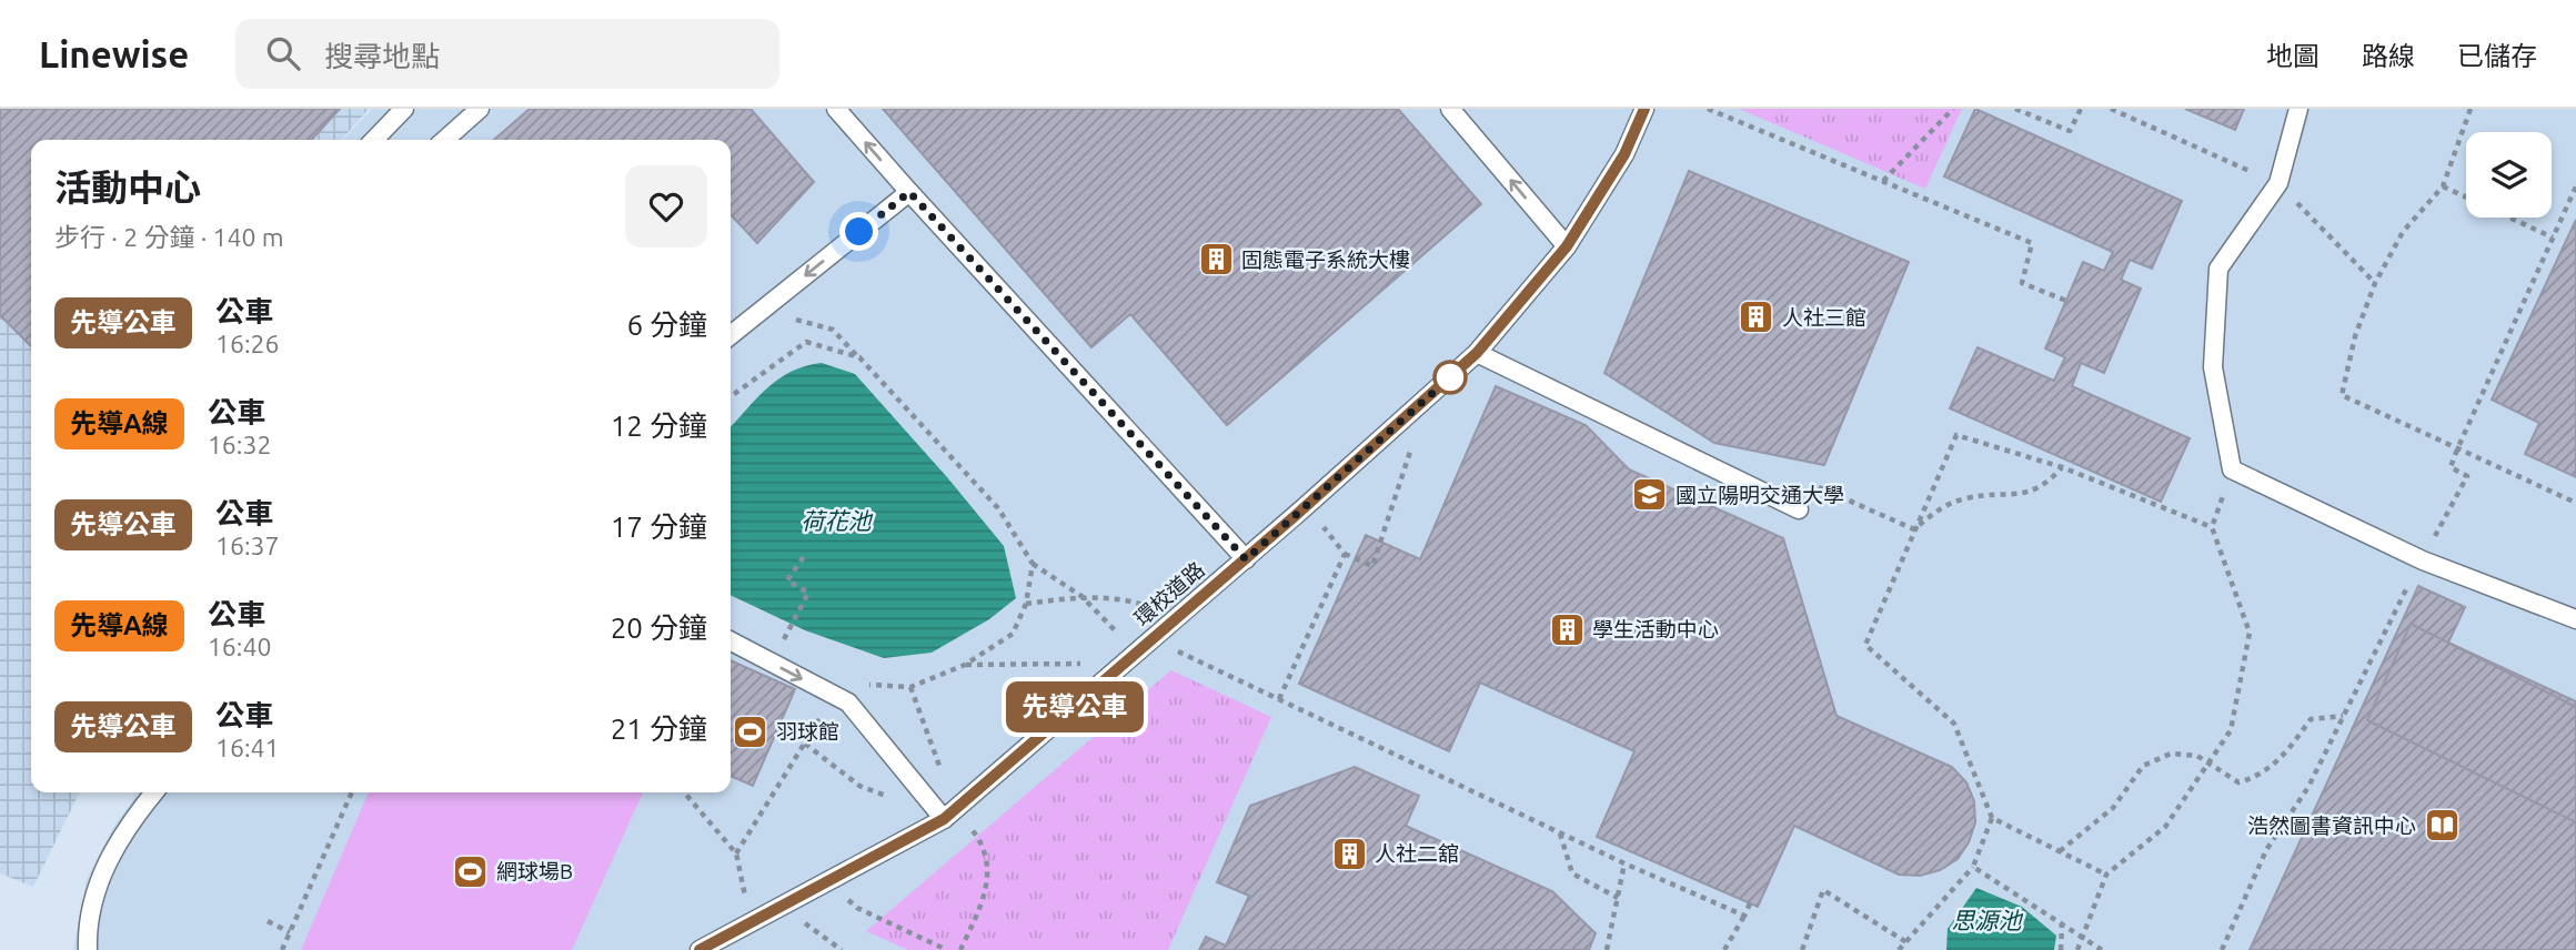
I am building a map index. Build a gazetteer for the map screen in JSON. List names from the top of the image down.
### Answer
{
  "streets": {
    "lane": ["環校道路"]
  },
  "water": ["荷花池", "思源池"],
  "places": {
    "building": [
      "固態電子系統大樓",
      "人社三館",
      "學生活動中心",
      "人社二舘"
    ],
    "school or university": ["國立陽明交通大學"],
    "sports": ["羽球館", "網球場B"],
    "library": ["浩然圖書資訊中心"]
  },
  "lines": ["bus line 先導公車"],
  "page": {
    "header": "Linewise",
    "search": "搜尋地點",
    "nav": ["地圖", "路線", "已儲存"],
    "on_map": "先導公車",
    "heading": ["活動中心", "步行 · 2 分鐘 · 140 m"],
    "list": [
      {
        "mark": "先導公車",
        "name": "公車",
        "note": "16:26",
        "value": "6 分鐘"
      },
      {
        "mark": "先導A線",
        "name": "公車",
        "note": "16:32",
        "value": "12 分鐘"
      },
      {
        "mark": "先導公車",
        "name": "公車",
        "note": "16:37",
        "value": "17 分鐘"
      },
      {
        "mark": "先導A線",
        "name": "公車",
        "note": "16:40",
        "value": "20 分鐘"
      },
      {
        "mark": "先導公車",
        "name": "公車",
        "note": "16:41",
        "value": "21 分鐘"
      }
    ]
  }
}
